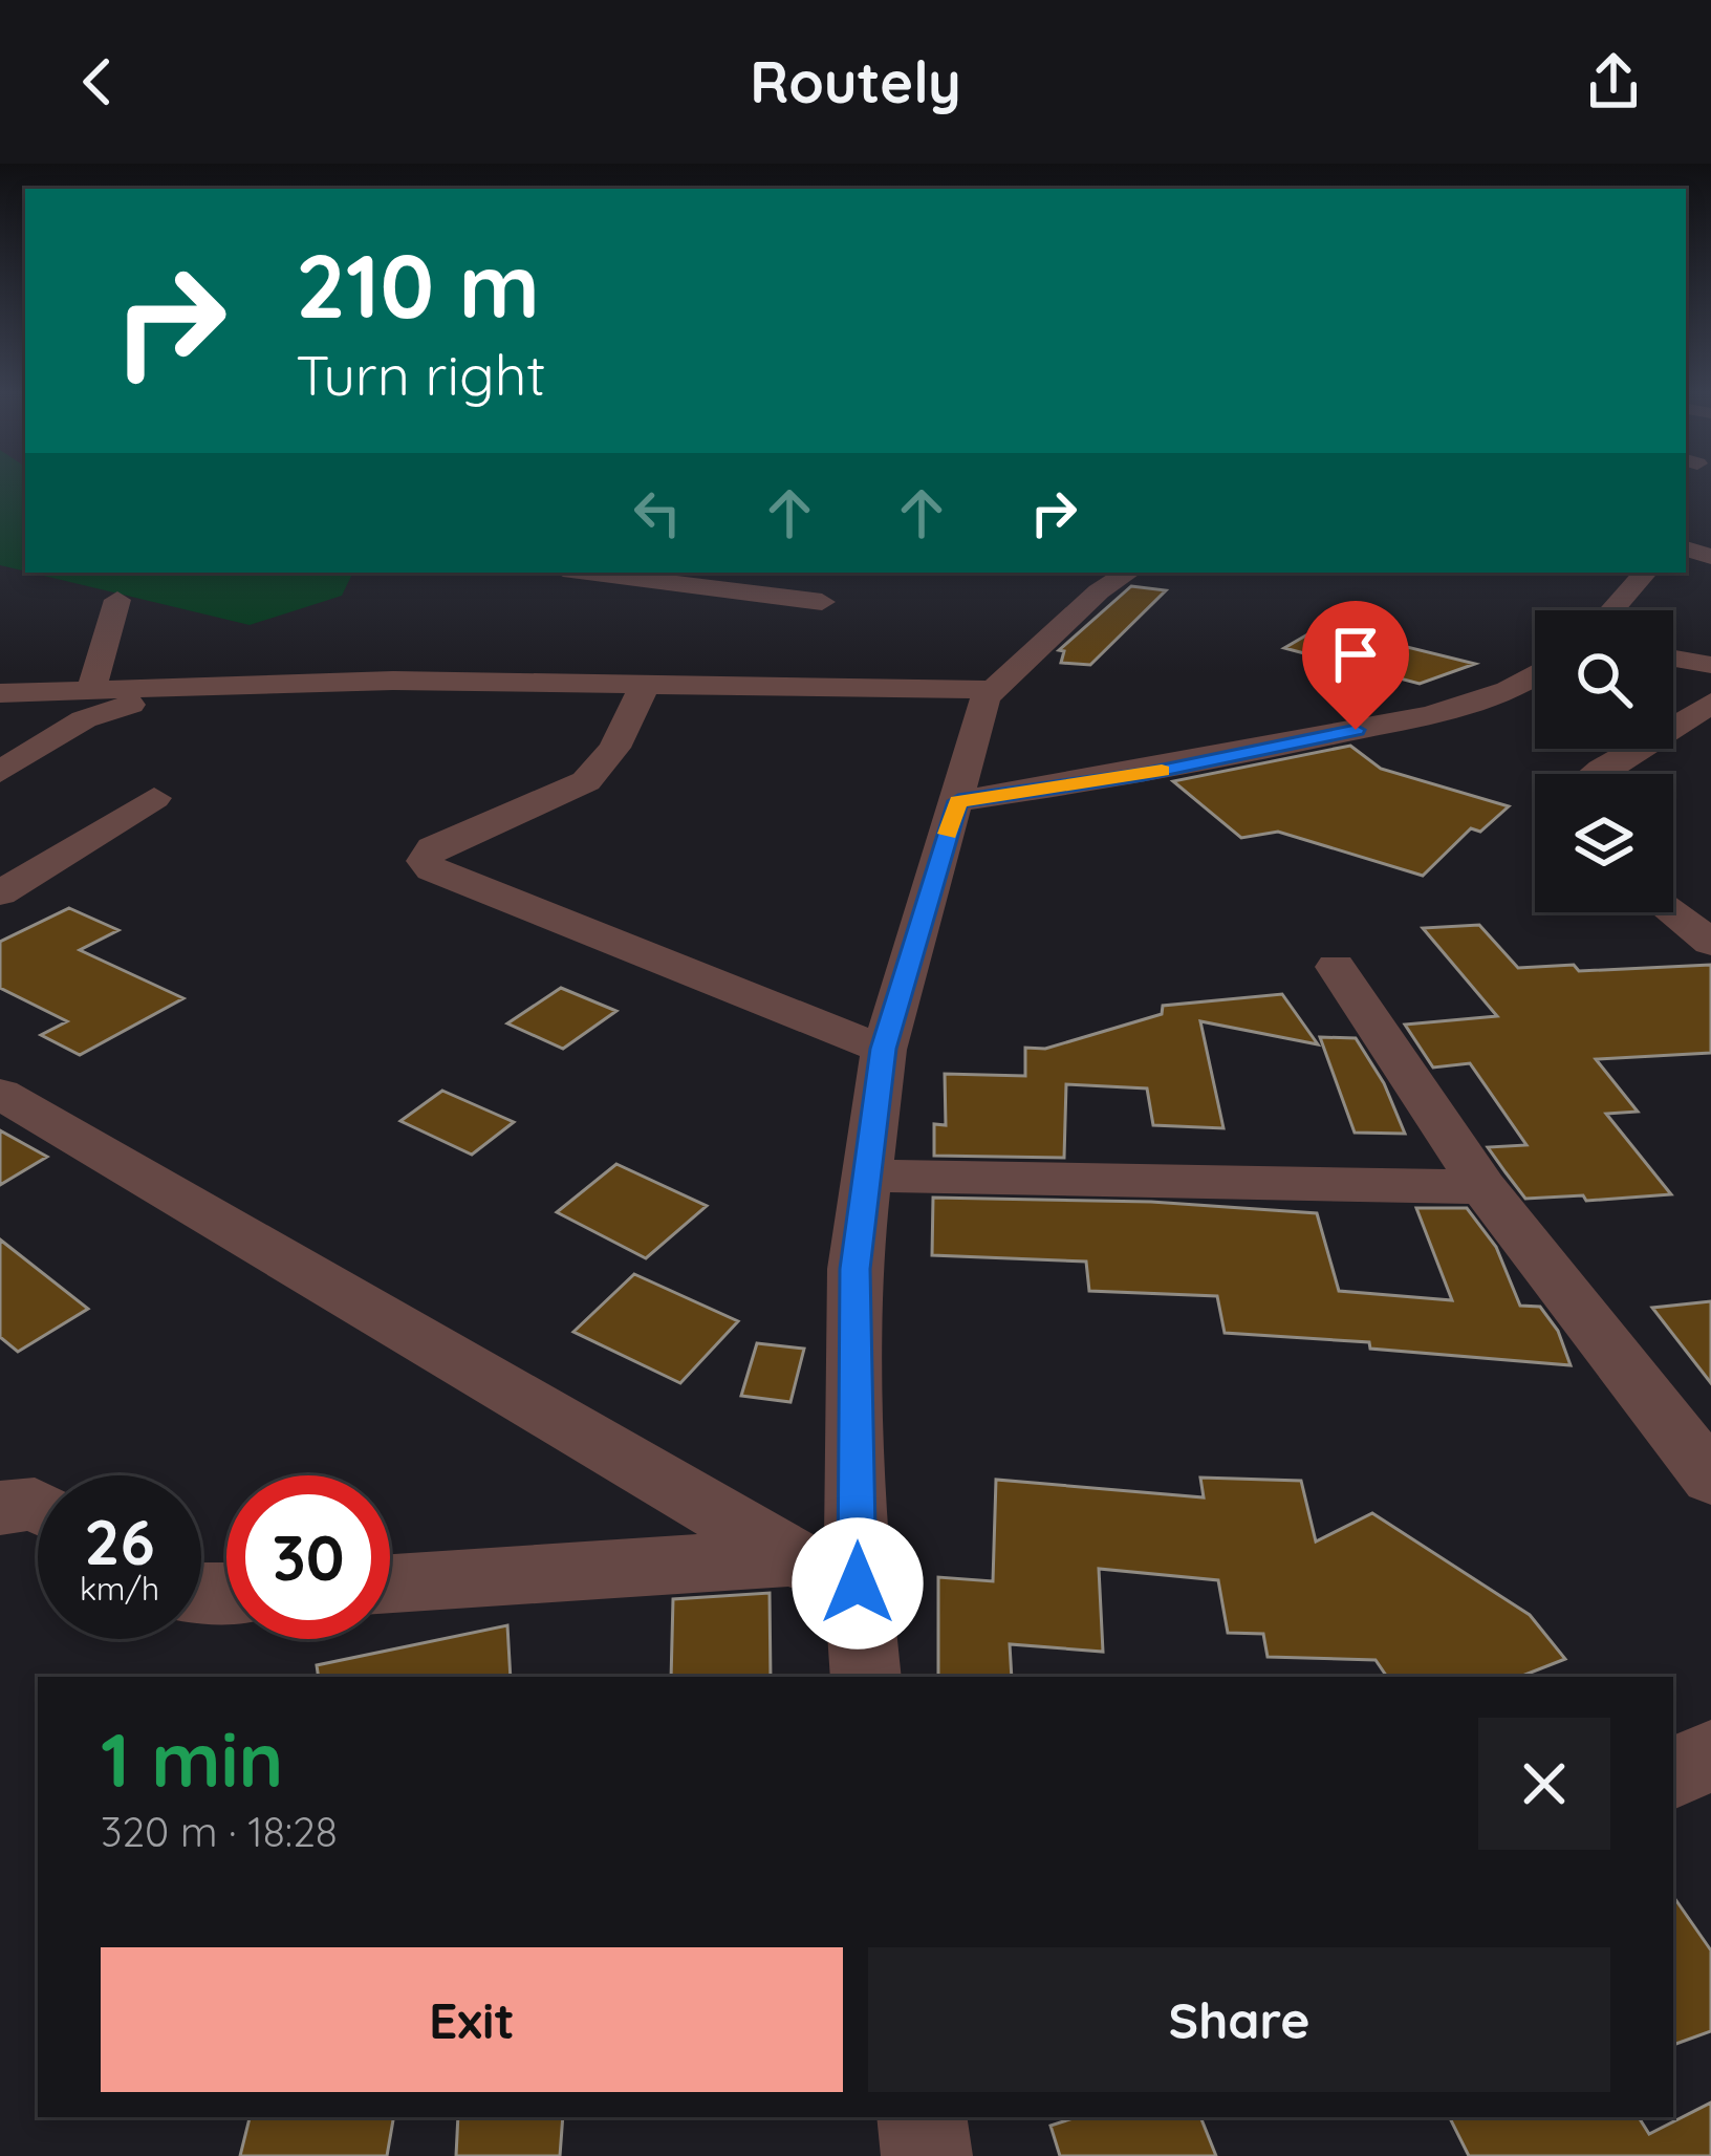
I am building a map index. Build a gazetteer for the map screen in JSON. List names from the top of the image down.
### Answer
{
  "page": {
    "header": "Routely",
    "turn": ["210 m", "Turn right"],
    "speed": "26 km/h",
    "limit": "30",
    "heading": ["1 min", "320 m · 18:28"],
    "buttons": ["Exit", "Share"]
  }
}
